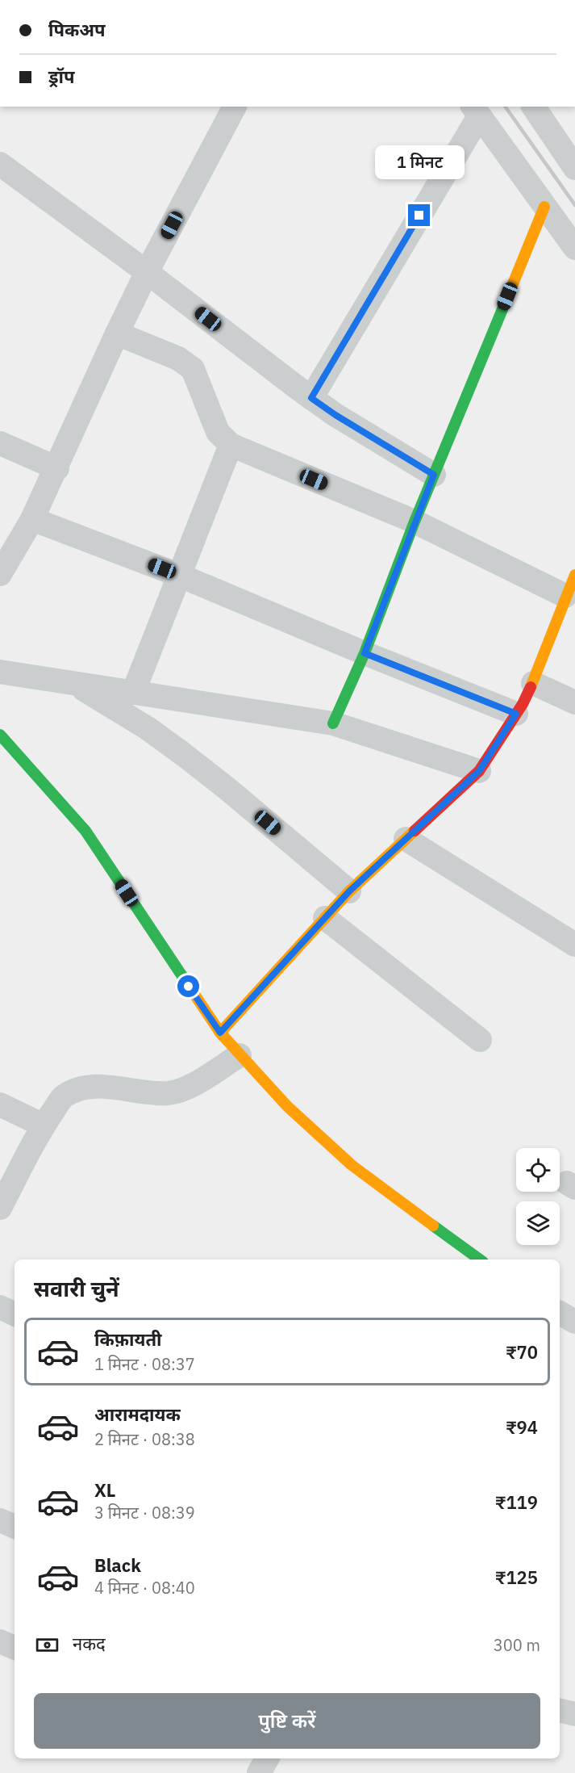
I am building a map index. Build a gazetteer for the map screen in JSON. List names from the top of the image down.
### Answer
{
  "page": {
    "banner": ["पिकअप", "ड्रॉप"],
    "bubble": "1 मिनट",
    "heading": "सवारी चुनें",
    "list": [
      {
        "name": "किफ़ायती",
        "note": "1 मिनट · 08:37",
        "value": "₹70"
      },
      {
        "name": "आरामदायक",
        "note": "2 मिनट · 08:38",
        "value": "₹94"
      },
      {
        "name": "XL",
        "note": "3 मिनट · 08:39",
        "value": "₹119"
      },
      {
        "name": "Black",
        "note": "4 मिनट · 08:40",
        "value": "₹125"
      }
    ],
    "pay": ["नकद", "300 m"],
    "buttons": "पुष्टि करें"
  }
}
